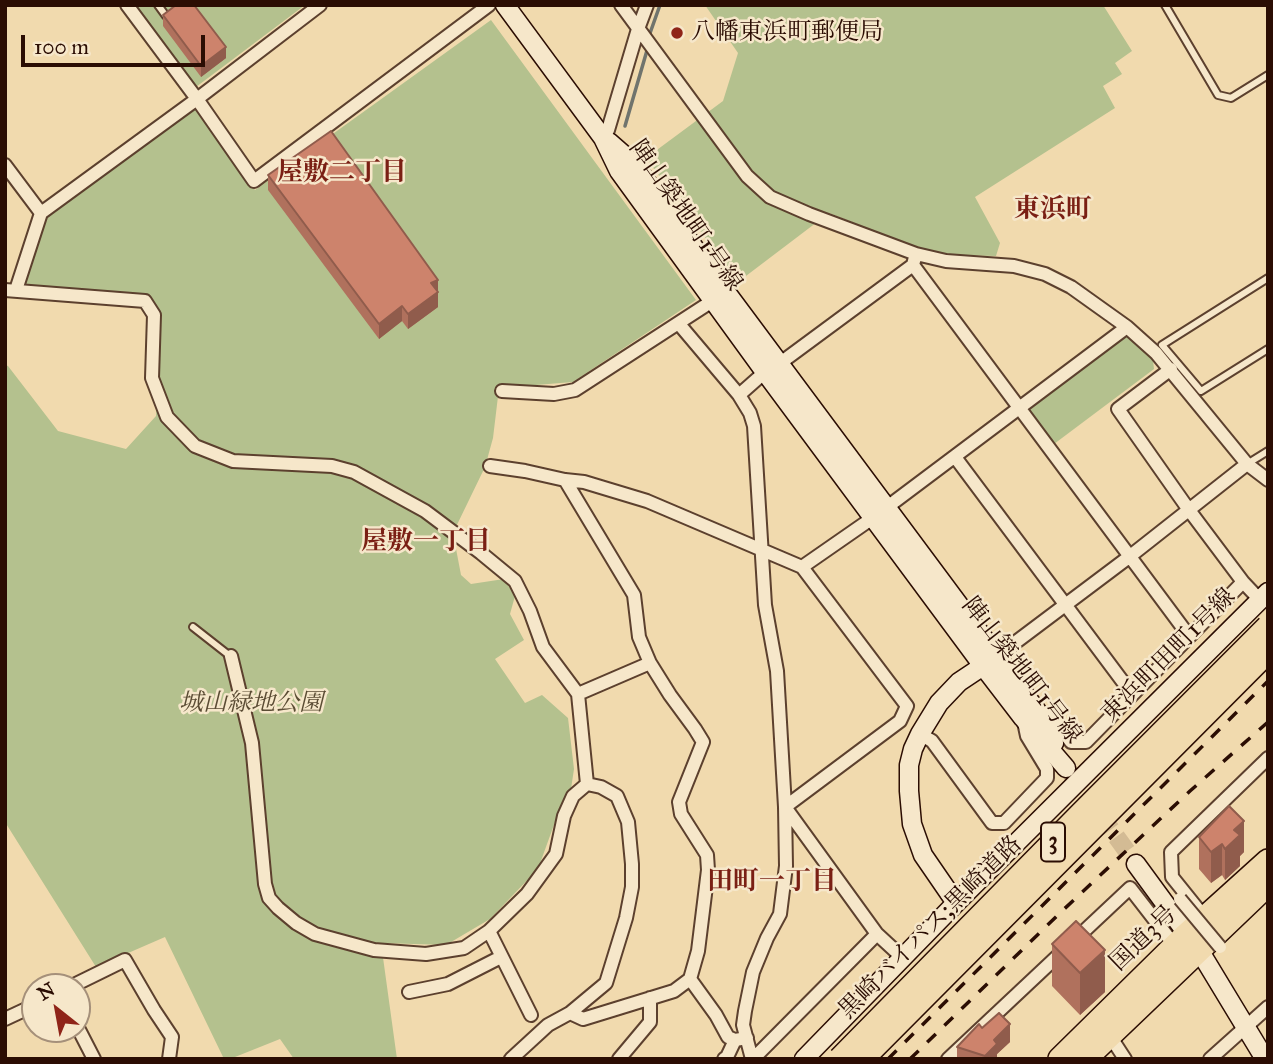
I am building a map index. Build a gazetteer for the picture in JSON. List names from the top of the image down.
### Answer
{
  "streets": {
    "highway": ["3", "黒崎バイパス;黒崎道路", "国道3号"],
    "street": ["陣山築地町1号線", "東浜町田町1号線"]
  },
  "districts": [
    "屋敷二丁目",
    "東浜町",
    "屋敷一丁目",
    "田町一丁目"
  ],
  "parks": ["城山緑地公園"],
  "places": ["八幡東浜町郵便局"],
  "scale_bar": "100 m",
  "north": "top left"
}
